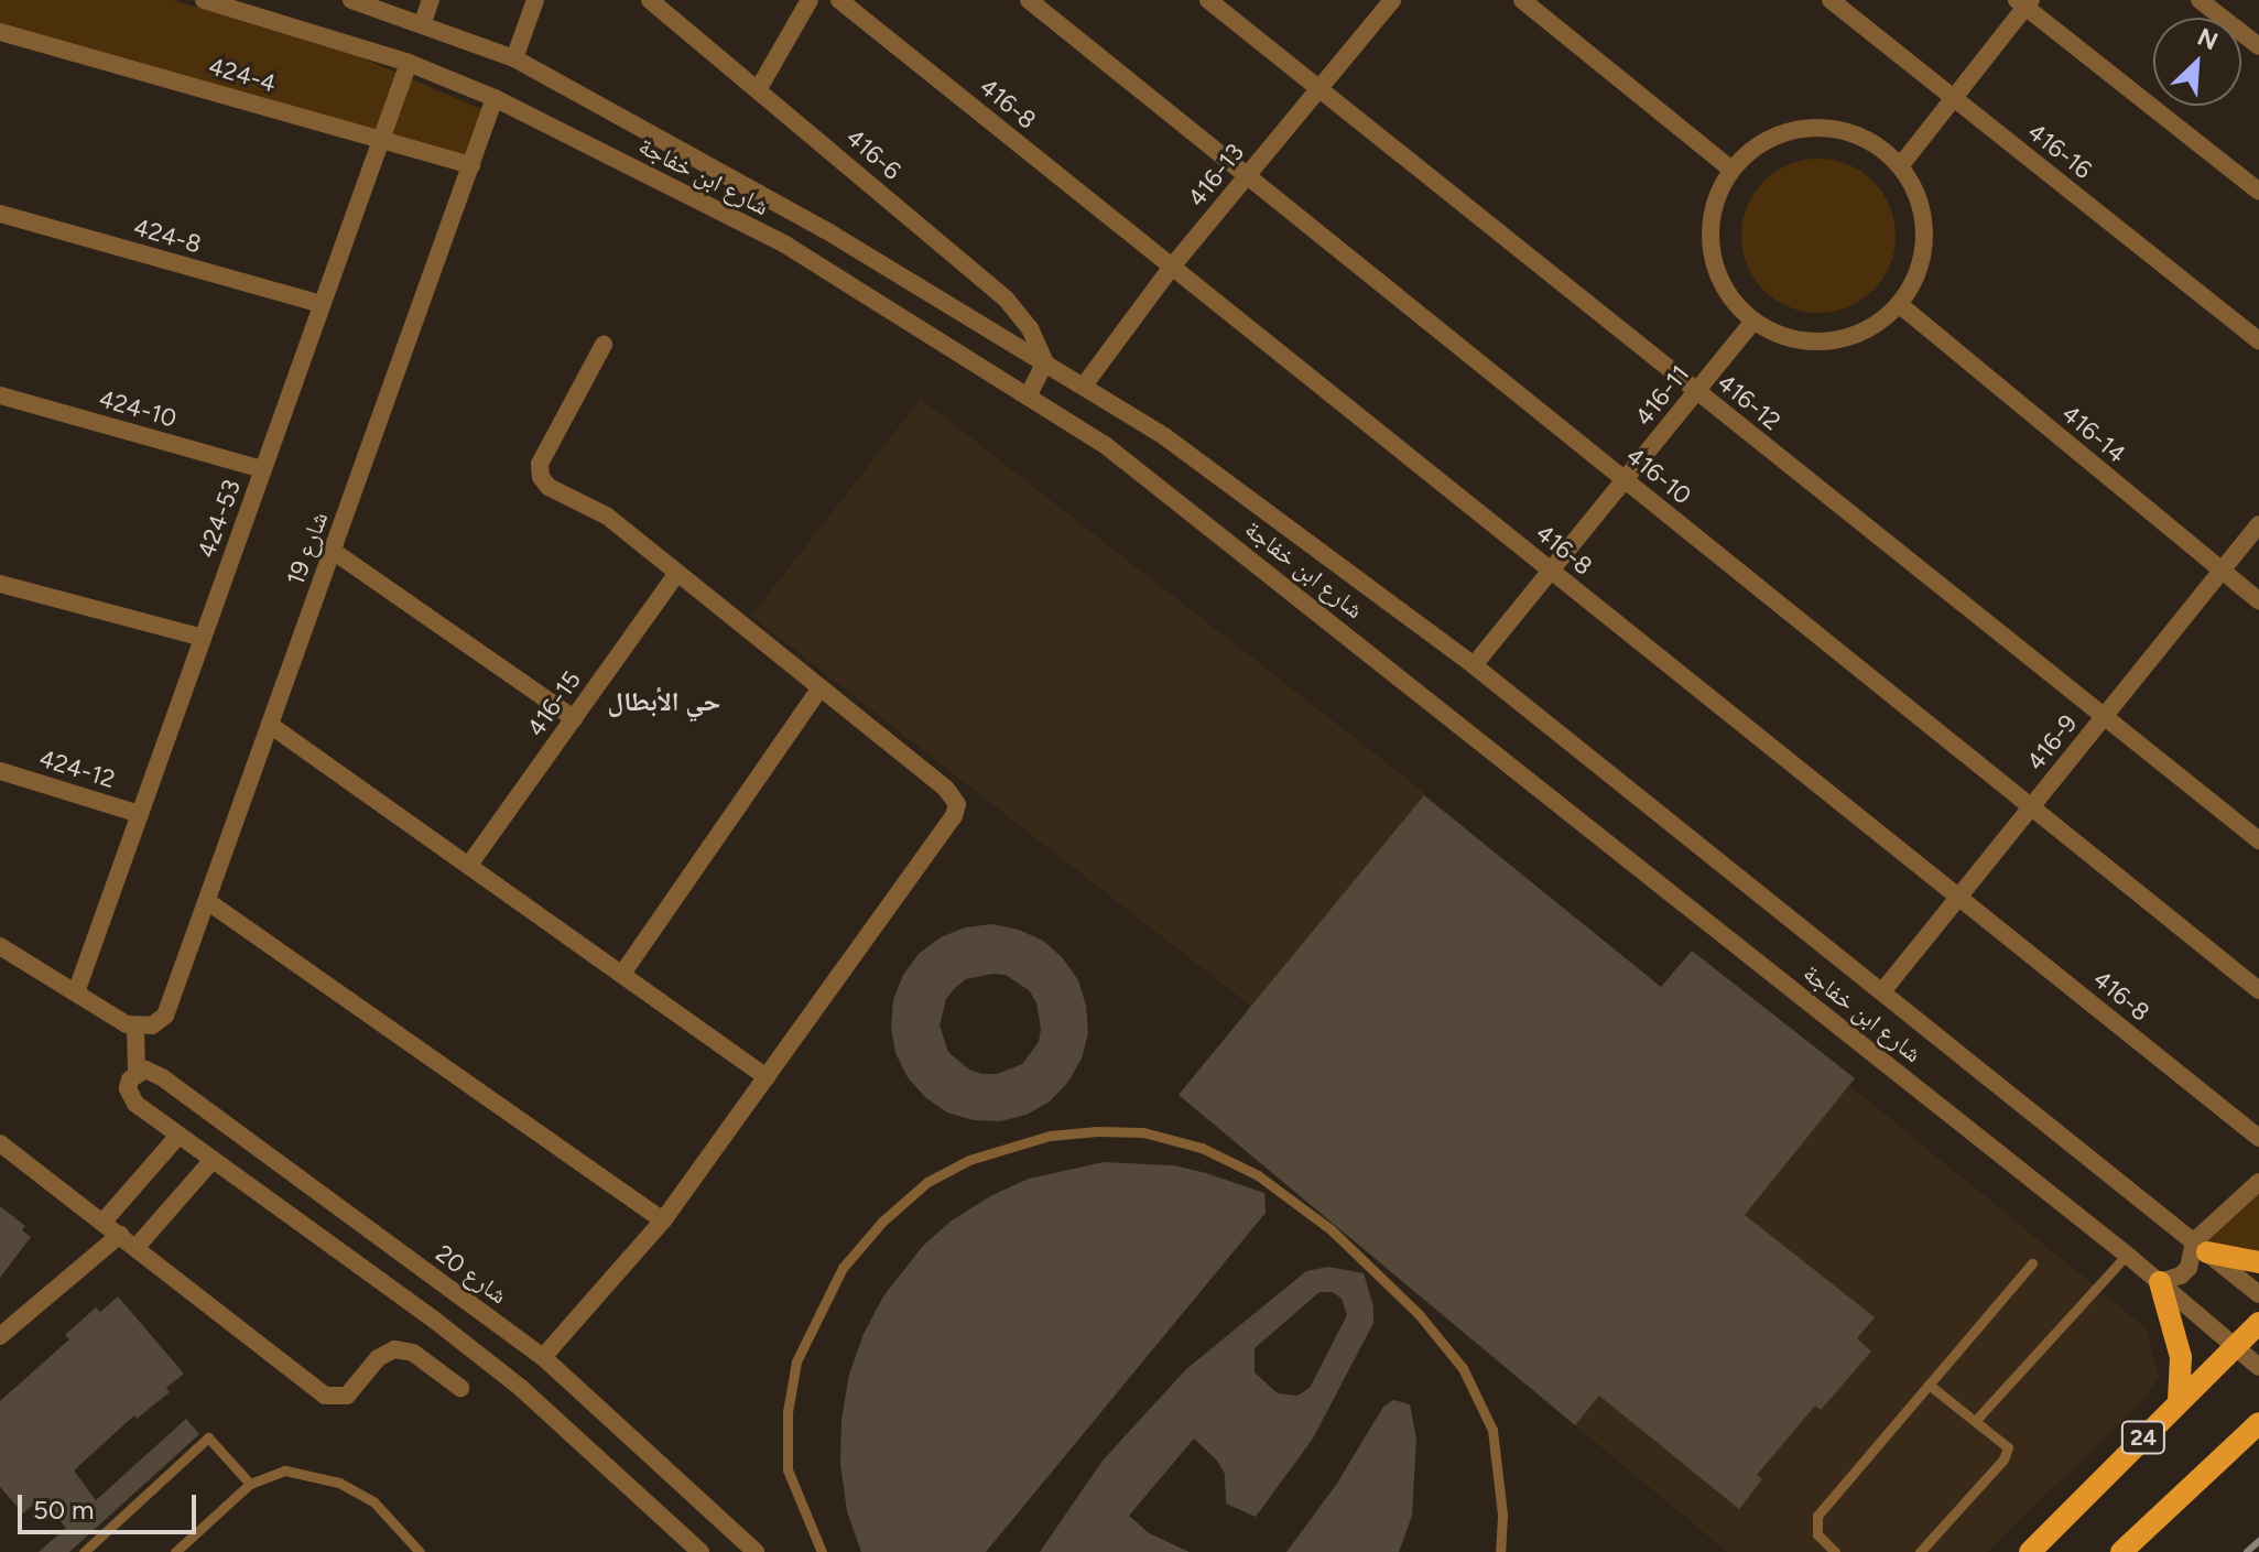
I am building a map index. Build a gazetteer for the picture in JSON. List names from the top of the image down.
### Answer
{
  "streets": {
    "main road": ["24"],
    "street": [
      "424-4",
      "416-8",
      "416-16",
      "416-6",
      "416-13",
      "شارع ابن خفاجة",
      "424-8",
      "416-11",
      "416-12",
      "424-10",
      "416-14",
      "416-10",
      "424-53",
      "شارع 19",
      "416-15",
      "416-9",
      "424-12",
      "شارع 20"
    ]
  },
  "crossings": [
    ["424-4", "424-53"],
    ["424-4", "شارع 19"],
    ["416-8", "416-13"],
    ["416-8", "416-11"],
    ["416-8", "416-9"],
    ["416-6", "شارع ابن خفاجة"],
    ["416-13", "شارع ابن خفاجة"],
    ["416-13", "416-12"],
    ["416-13", "416-10"],
    ["شارع ابن خفاجة", "416-11"],
    ["شارع ابن خفاجة", "424-53"],
    ["شارع ابن خفاجة", "شارع 19"],
    ["شارع ابن خفاجة", "416-9"],
    ["شارع ابن خفاجة", "24"],
    ["424-8", "424-53"],
    ["416-11", "416-12"],
    ["416-11", "416-14"],
    ["416-11", "416-10"],
    ["416-12", "416-9"],
    ["424-10", "424-53"],
    ["416-14", "416-9"],
    ["416-10", "416-9"],
    ["424-53", "424-12"]
  ],
  "districts": ["حي الأبطال"],
  "scale_bar": "50 m",
  "north": "top right"
}
